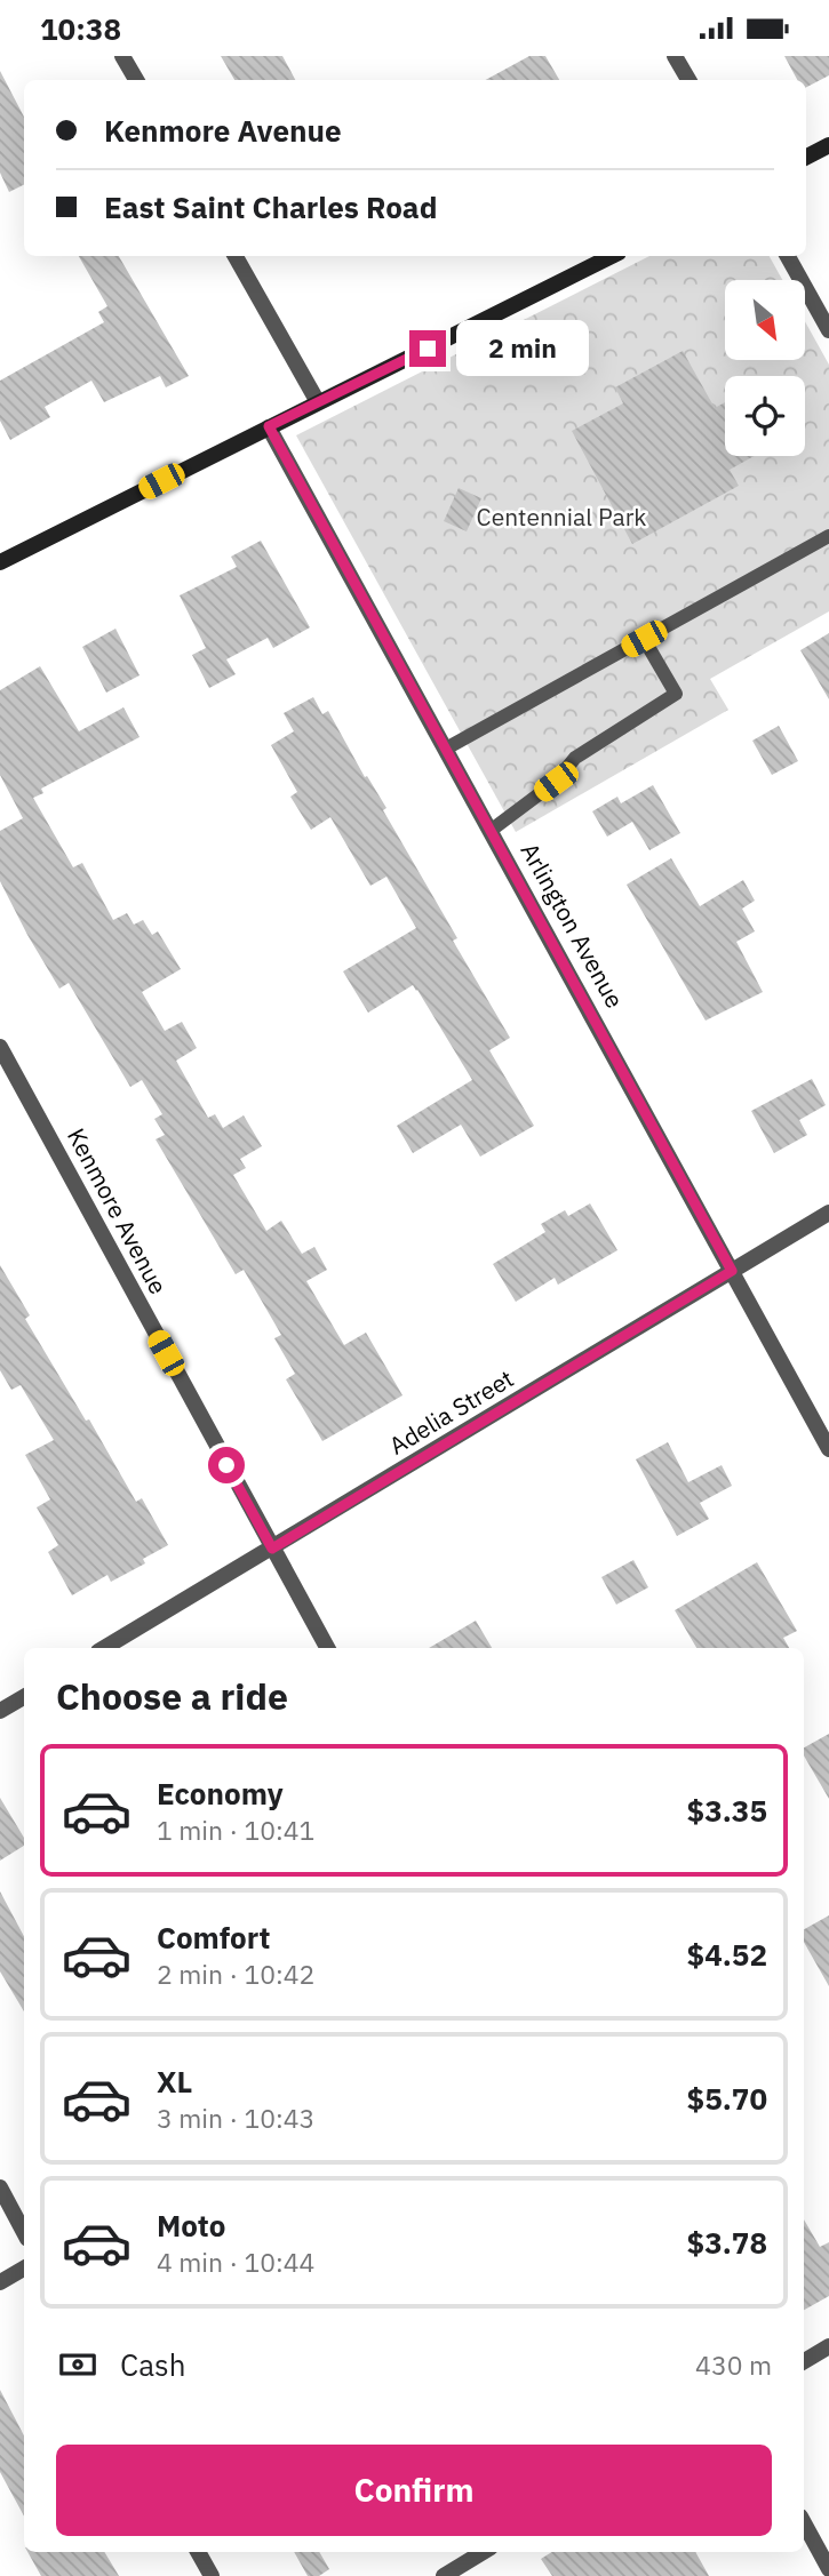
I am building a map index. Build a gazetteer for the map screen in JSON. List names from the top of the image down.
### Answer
{
  "streets": {
    "street": ["Arlington Avenue", "Kenmore Avenue", "Adelia Street"]
  },
  "crossings": [
    ["Arlington Avenue", "Adelia Street"],
    ["Kenmore Avenue", "Adelia Street"]
  ],
  "parks": ["Centennial Park"],
  "north": "bottom right",
  "page": {
    "status": "10:38",
    "banner": ["Kenmore Avenue", "East Saint Charles Road"],
    "bubble": "2 min",
    "heading": "Choose a ride",
    "list": [
      {
        "name": "Economy",
        "note": "1 min · 10:41",
        "value": "$3.35"
      },
      {
        "name": "Comfort",
        "note": "2 min · 10:42",
        "value": "$4.52"
      },
      {
        "name": "XL",
        "note": "3 min · 10:43",
        "value": "$5.70"
      },
      {
        "name": "Moto",
        "note": "4 min · 10:44",
        "value": "$3.78"
      }
    ],
    "pay": ["Cash", "430 m"],
    "buttons": "Confirm"
  }
}
